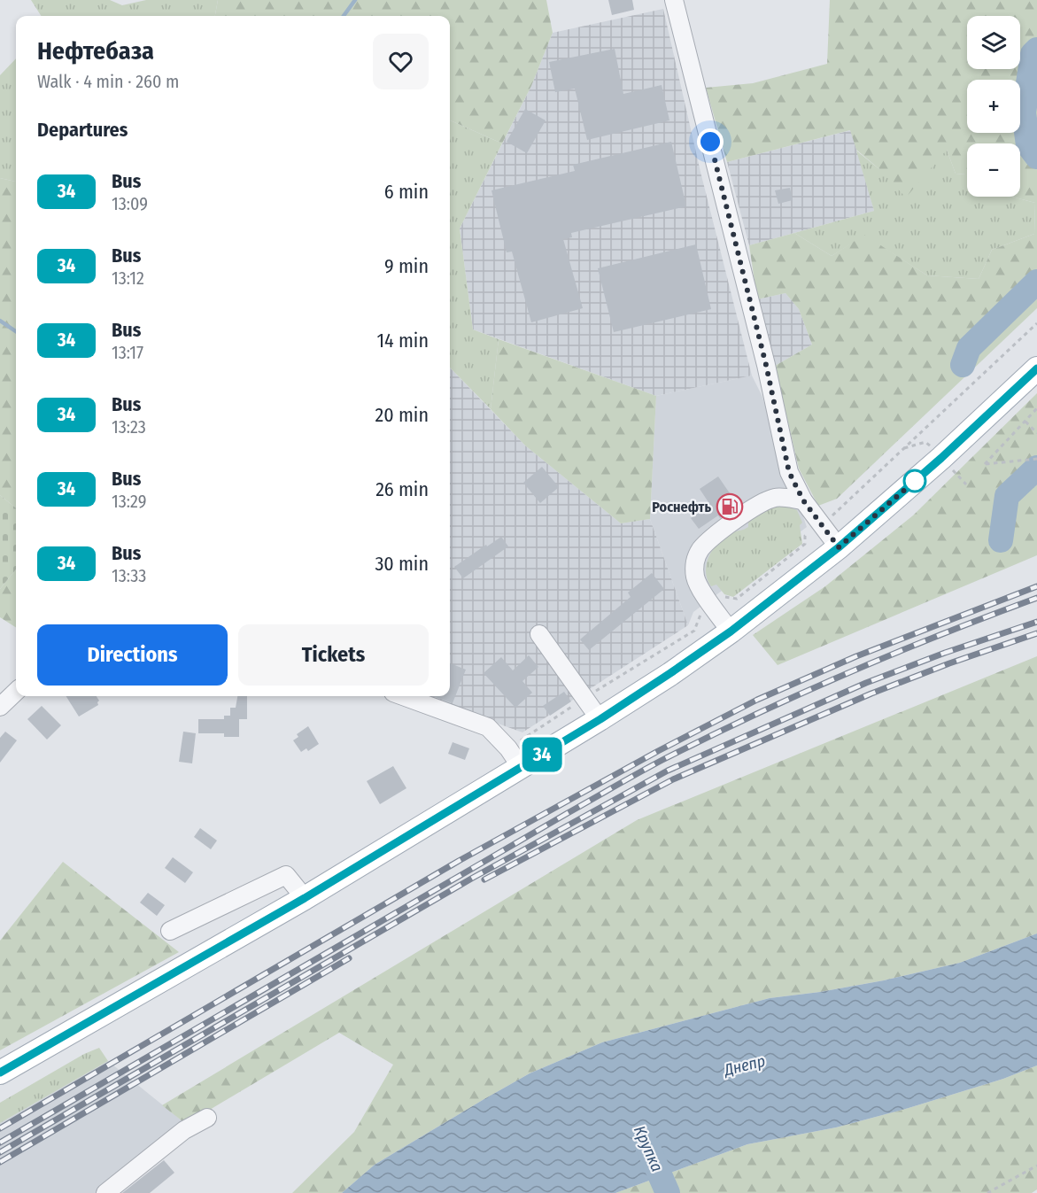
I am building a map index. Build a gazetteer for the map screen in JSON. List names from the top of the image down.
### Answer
{
  "water": ["Днепр", "Крупка"],
  "places": {
    "fuel station": ["Роснефть"]
  },
  "lines": ["bus line 34"],
  "page": {
    "on_map": "34",
    "map_buttons": ["+", "−"],
    "heading": [
      ["Нефтебаза", "Walk · 4 min · 260 m"],
      "Departures"
    ],
    "list": [
      {
        "mark": "34",
        "name": "Bus",
        "note": "13:09",
        "value": "6 min"
      },
      {
        "mark": "34",
        "name": "Bus",
        "note": "13:12",
        "value": "9 min"
      },
      {
        "mark": "34",
        "name": "Bus",
        "note": "13:17",
        "value": "14 min"
      },
      {
        "mark": "34",
        "name": "Bus",
        "note": "13:23",
        "value": "20 min"
      },
      {
        "mark": "34",
        "name": "Bus",
        "note": "13:29",
        "value": "26 min"
      },
      {
        "mark": "34",
        "name": "Bus",
        "note": "13:33",
        "value": "30 min"
      }
    ],
    "buttons": ["Directions", "Tickets"]
  }
}
